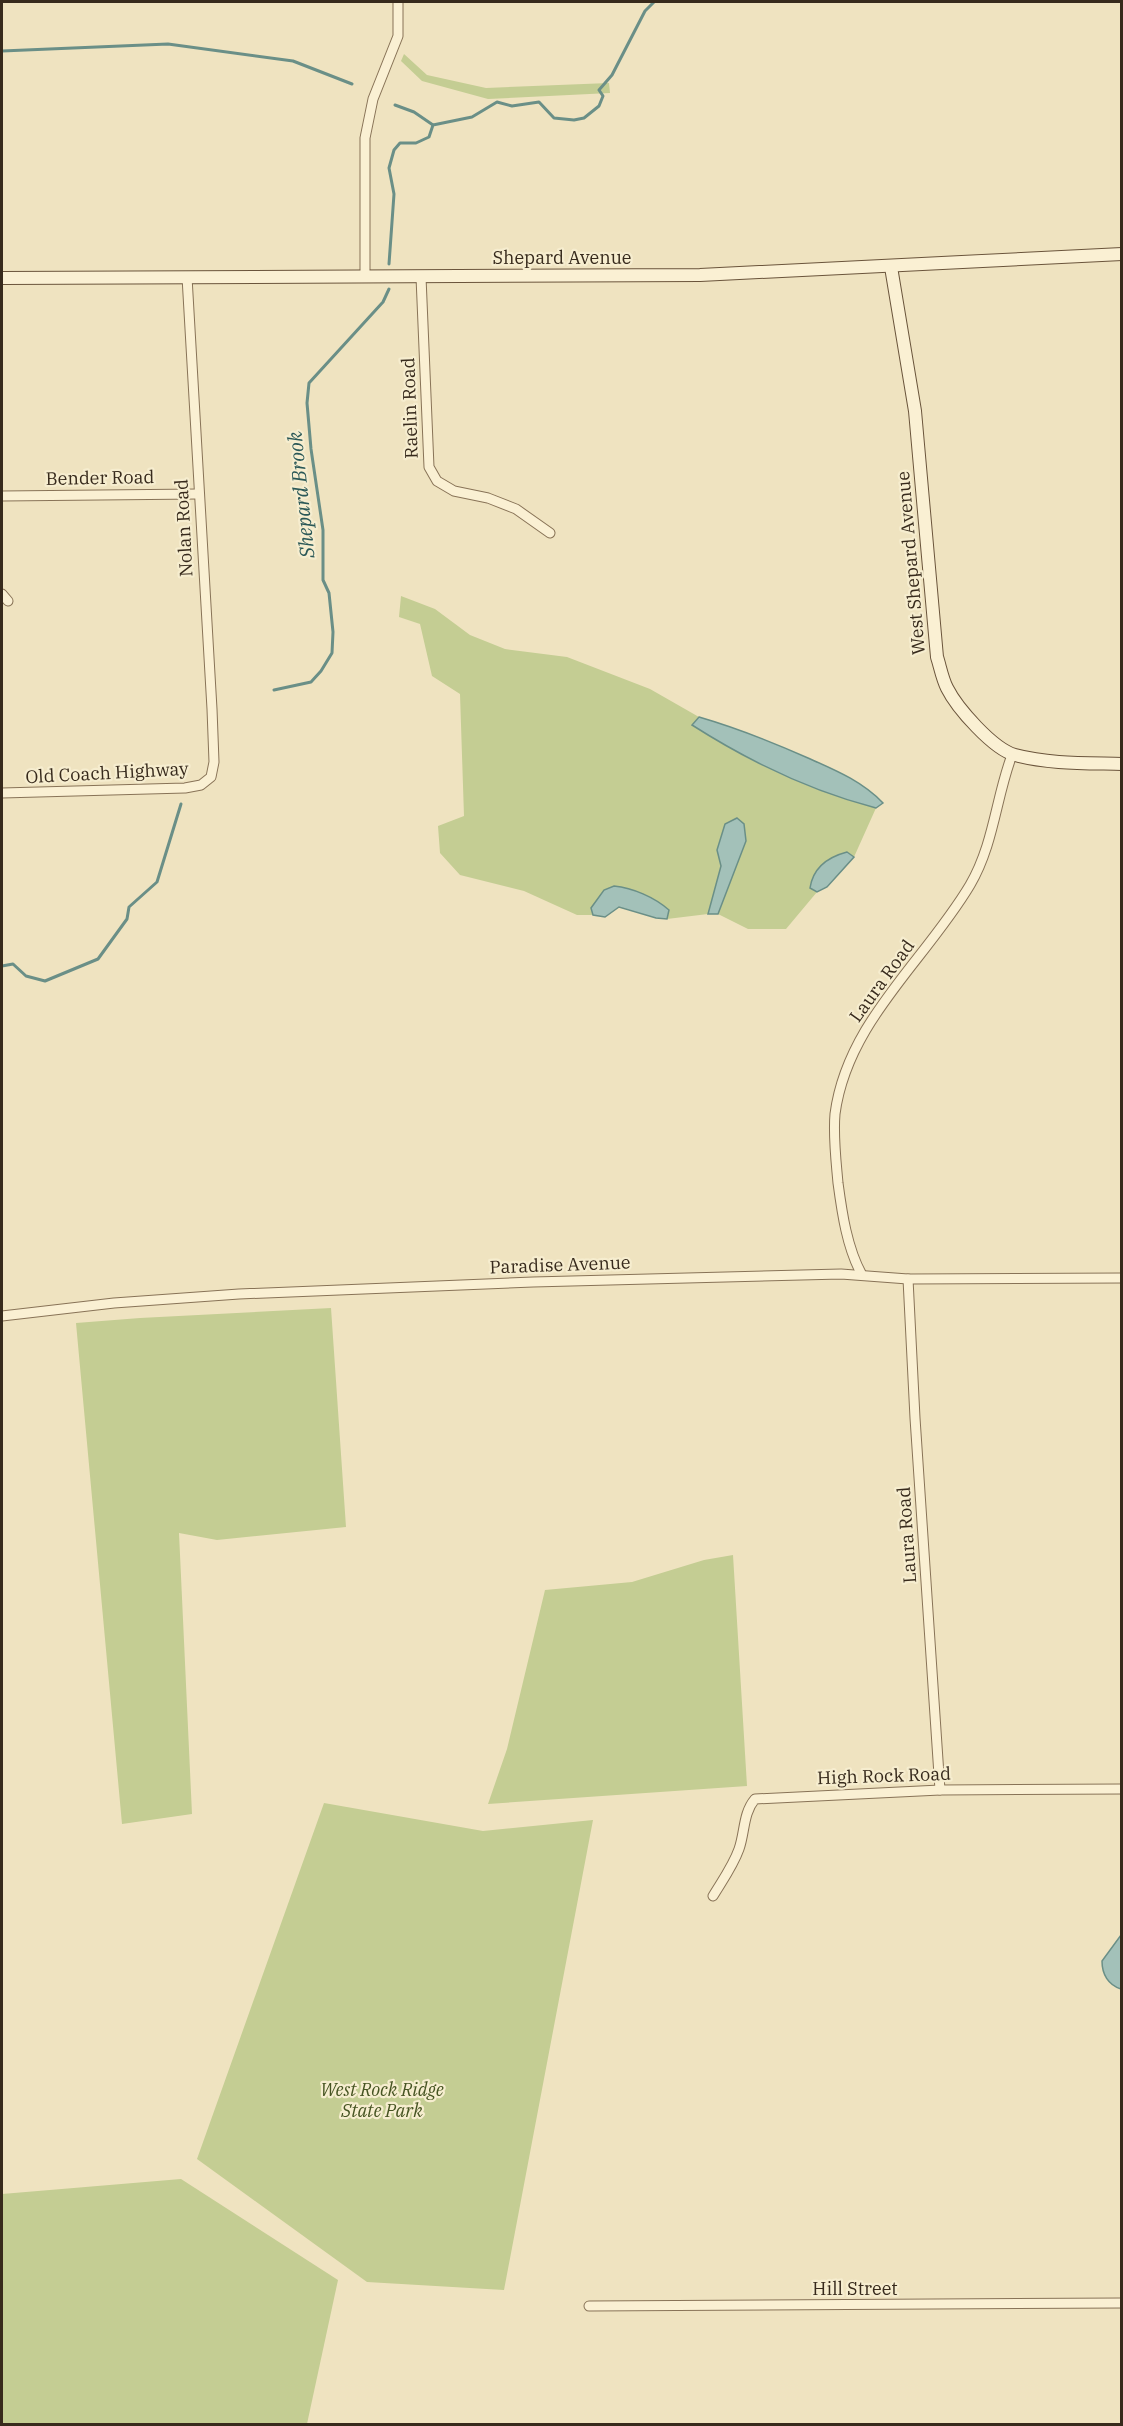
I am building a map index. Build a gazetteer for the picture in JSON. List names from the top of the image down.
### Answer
{
  "streets": {
    "main road": ["Shepard Avenue", "West Shepard Avenue"],
    "street": [
      "Raelin Road",
      "Bender Road",
      "Nolan Road",
      "Old Coach Highway",
      "Laura Road",
      "Paradise Avenue",
      "High Rock Road",
      "Hill Street"
    ]
  },
  "crossings": [
    ["Shepard Avenue", "Raelin Road"],
    ["Shepard Avenue", "Nolan Road"],
    ["Shepard Avenue", "West Shepard Avenue"],
    ["Bender Road", "Nolan Road"],
    ["Nolan Road", "Old Coach Highway"],
    ["West Shepard Avenue", "Laura Road"],
    ["Laura Road", "Paradise Avenue"],
    ["Laura Road", "High Rock Road"]
  ],
  "water": ["Shepard Brook"],
  "parks": ["West Rock Ridge State Park"]
}
